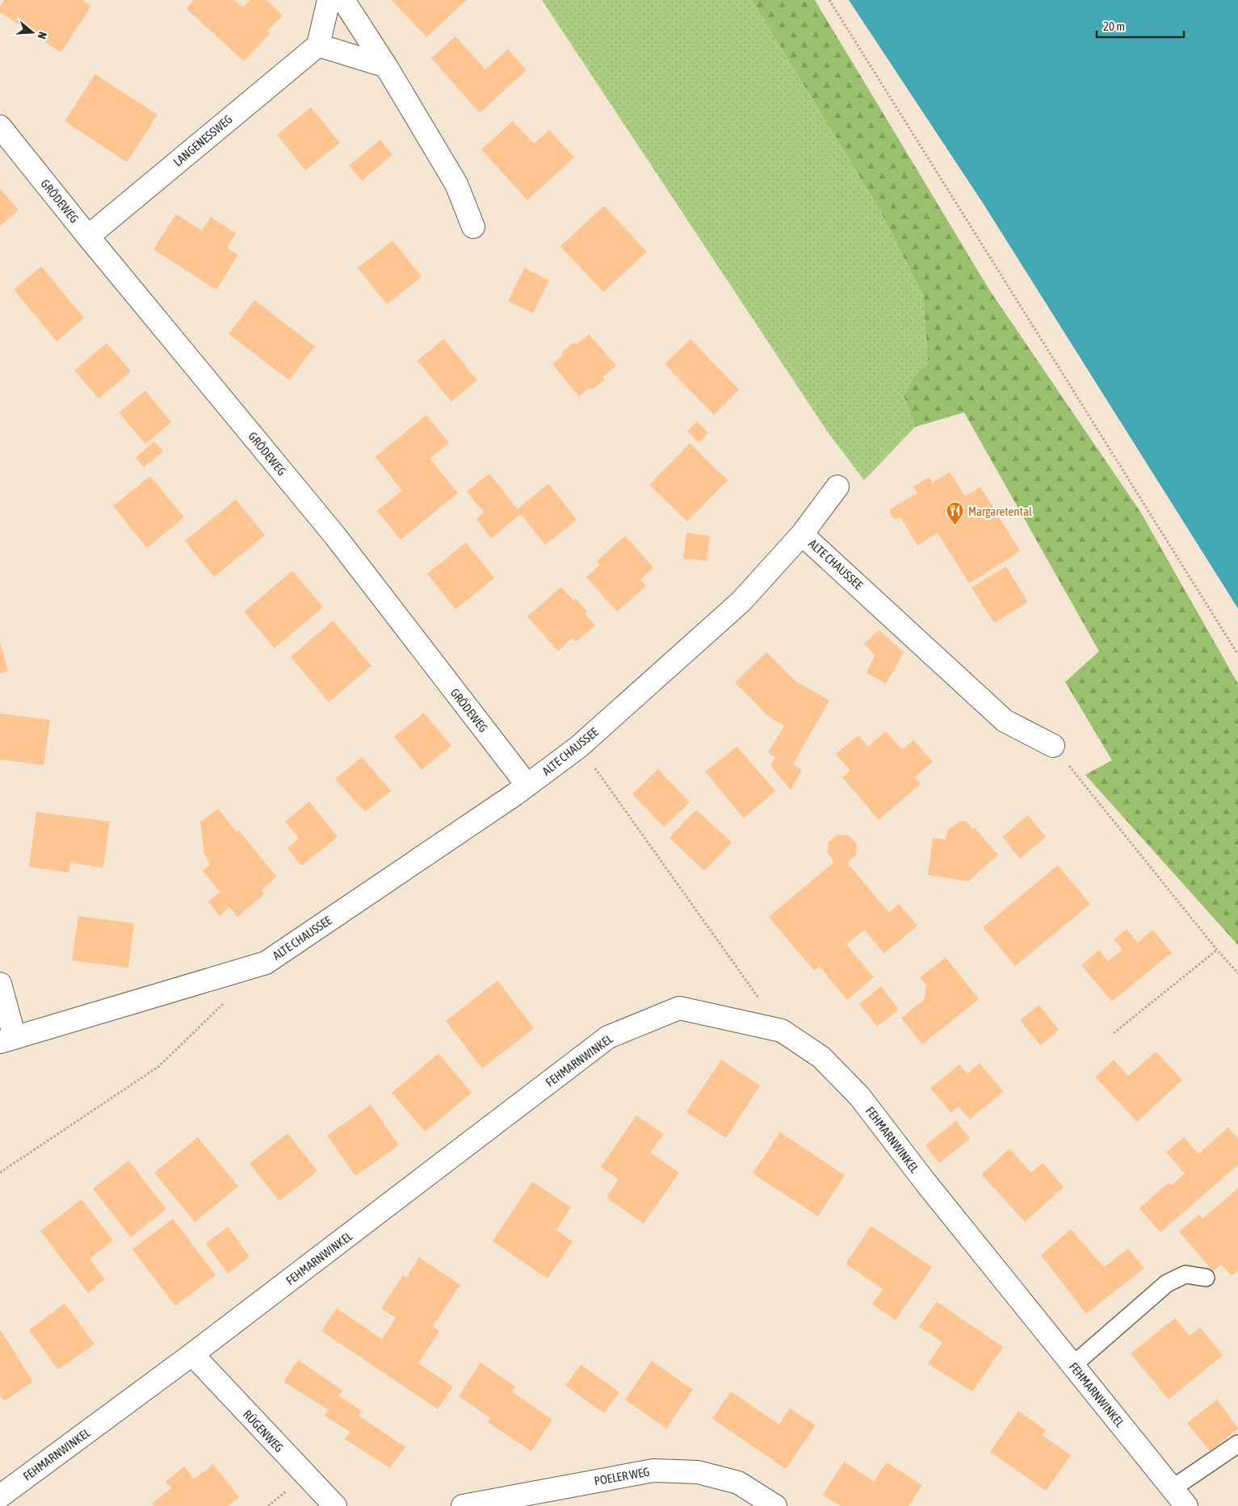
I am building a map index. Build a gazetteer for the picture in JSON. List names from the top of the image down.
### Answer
{
  "streets": {
    "street": [
      "LANGENESSWEG",
      "GRÖDEWEG",
      "ALTE CHAUSSEE",
      "FEHMARNWINKEL",
      "RÜGENWEG",
      "POELER WEG"
    ]
  },
  "crossings": [
    ["LANGENESSWEG", "GRÖDEWEG"],
    ["GRÖDEWEG", "ALTE CHAUSSEE"],
    ["FEHMARNWINKEL", "RÜGENWEG"]
  ],
  "places": {
    "restaurant": ["Margaretental"]
  },
  "scale_bar": "20 m",
  "north": "right"
}
